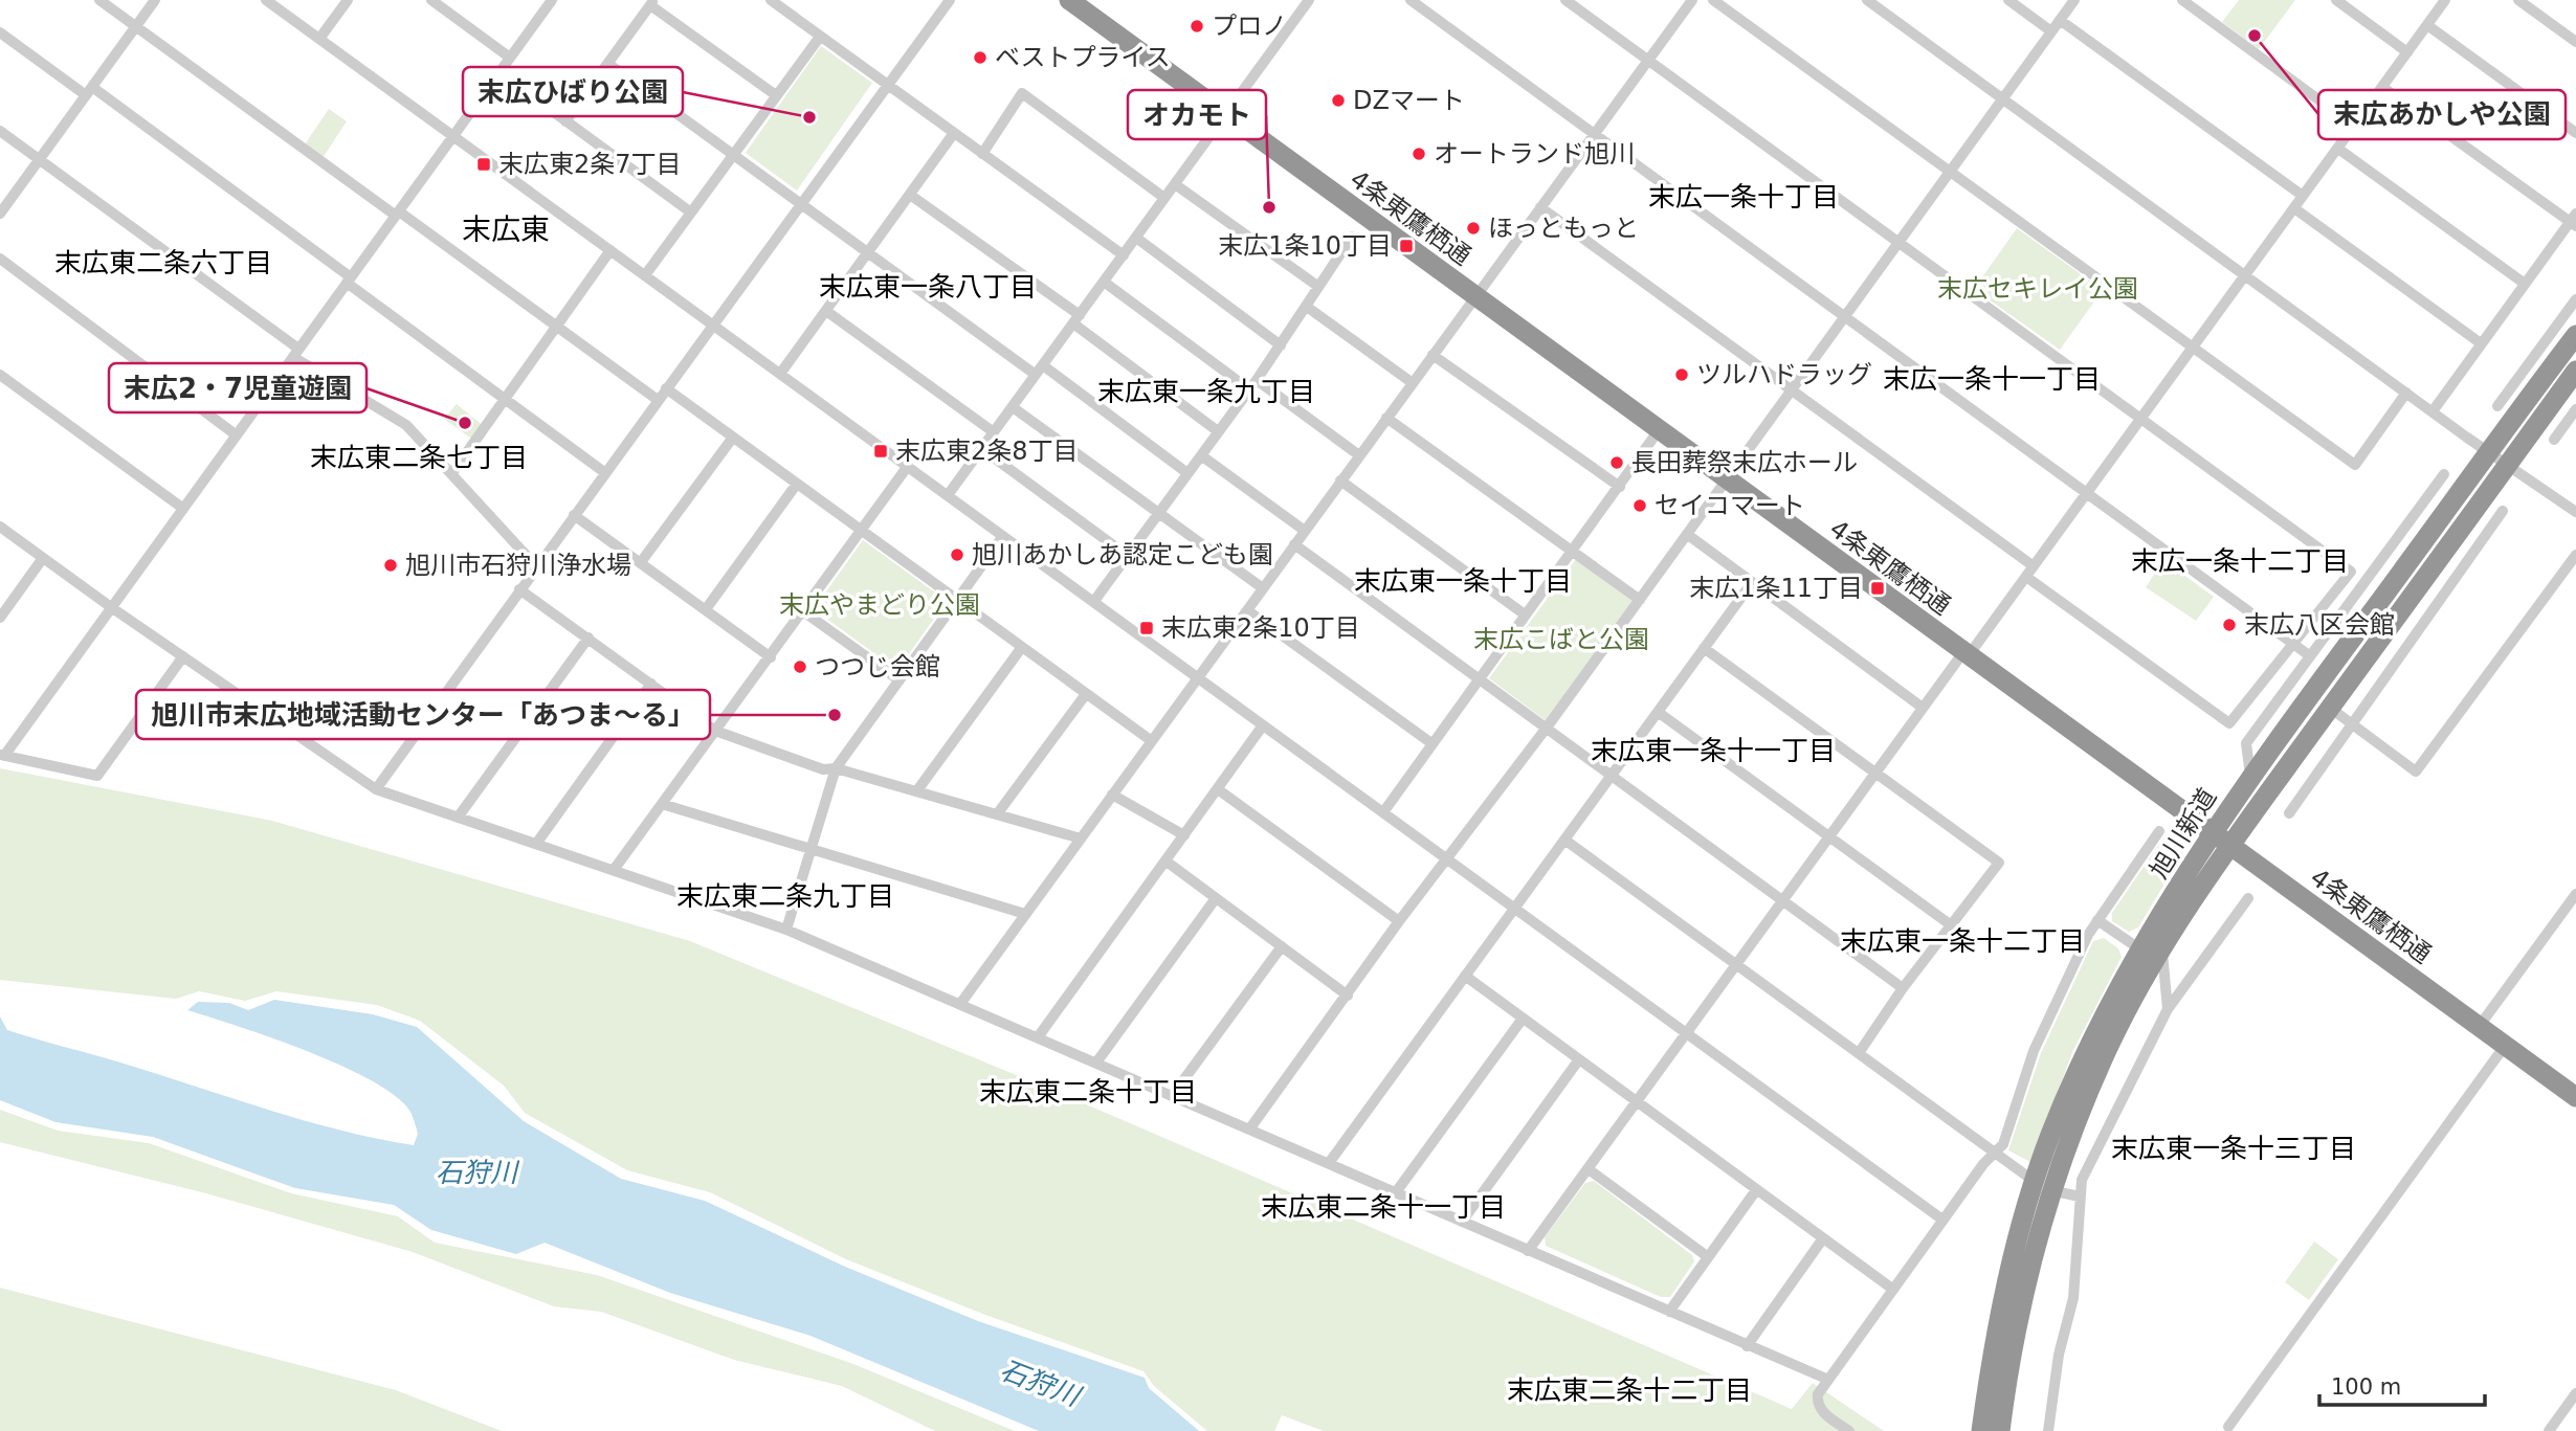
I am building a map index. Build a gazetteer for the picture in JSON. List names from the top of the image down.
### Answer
{
  "streets": {
    "highway": ["4条東鷹栖通", "旭川新道"]
  },
  "crossings": [
    ["4条東鷹栖通", "旭川新道"]
  ],
  "districts": [
    "末広一条十丁目",
    "末広東",
    "末広東二条六丁目",
    "末広東一条八丁目",
    "末広一条十一丁目",
    "末広東一条九丁目",
    "末広東二条七丁目",
    "末広一条十二丁目",
    "末広東一条十丁目",
    "末広東一条十一丁目",
    "末広東二条九丁目",
    "末広東一条十二丁目",
    "末広東二条十丁目",
    "末広東一条十三丁目",
    "末広東二条十一丁目",
    "末広東二条十二丁目"
  ],
  "water": ["石狩川"],
  "parks": ["末広セキレイ公園", "末広やまどり公園", "末広こばと公園"],
  "places": {
    "other": [
      "プロノ",
      "末広あかしや公園",
      "ベストプライス",
      "DZマート",
      "末広ひばり公園",
      "オートランド旭川",
      "オカモト",
      "ほっともっと",
      "ツルハドラッグ",
      "末広2・7児童遊園",
      "長田葬祭末広ホール",
      "セイコマート",
      "旭川あかしあ認定こども園",
      "旭川市石狩川浄水場",
      "末広八区会館",
      "つつじ会館",
      "旭川市末広地域活動センター「あつま〜る」"
    ],
    "transit": [
      "末広東2条7丁目",
      "末広1条10丁目",
      "末広東2条8丁目",
      "末広1条11丁目",
      "末広東2条10丁目"
    ]
  },
  "scale_bar": "100 m"
}
